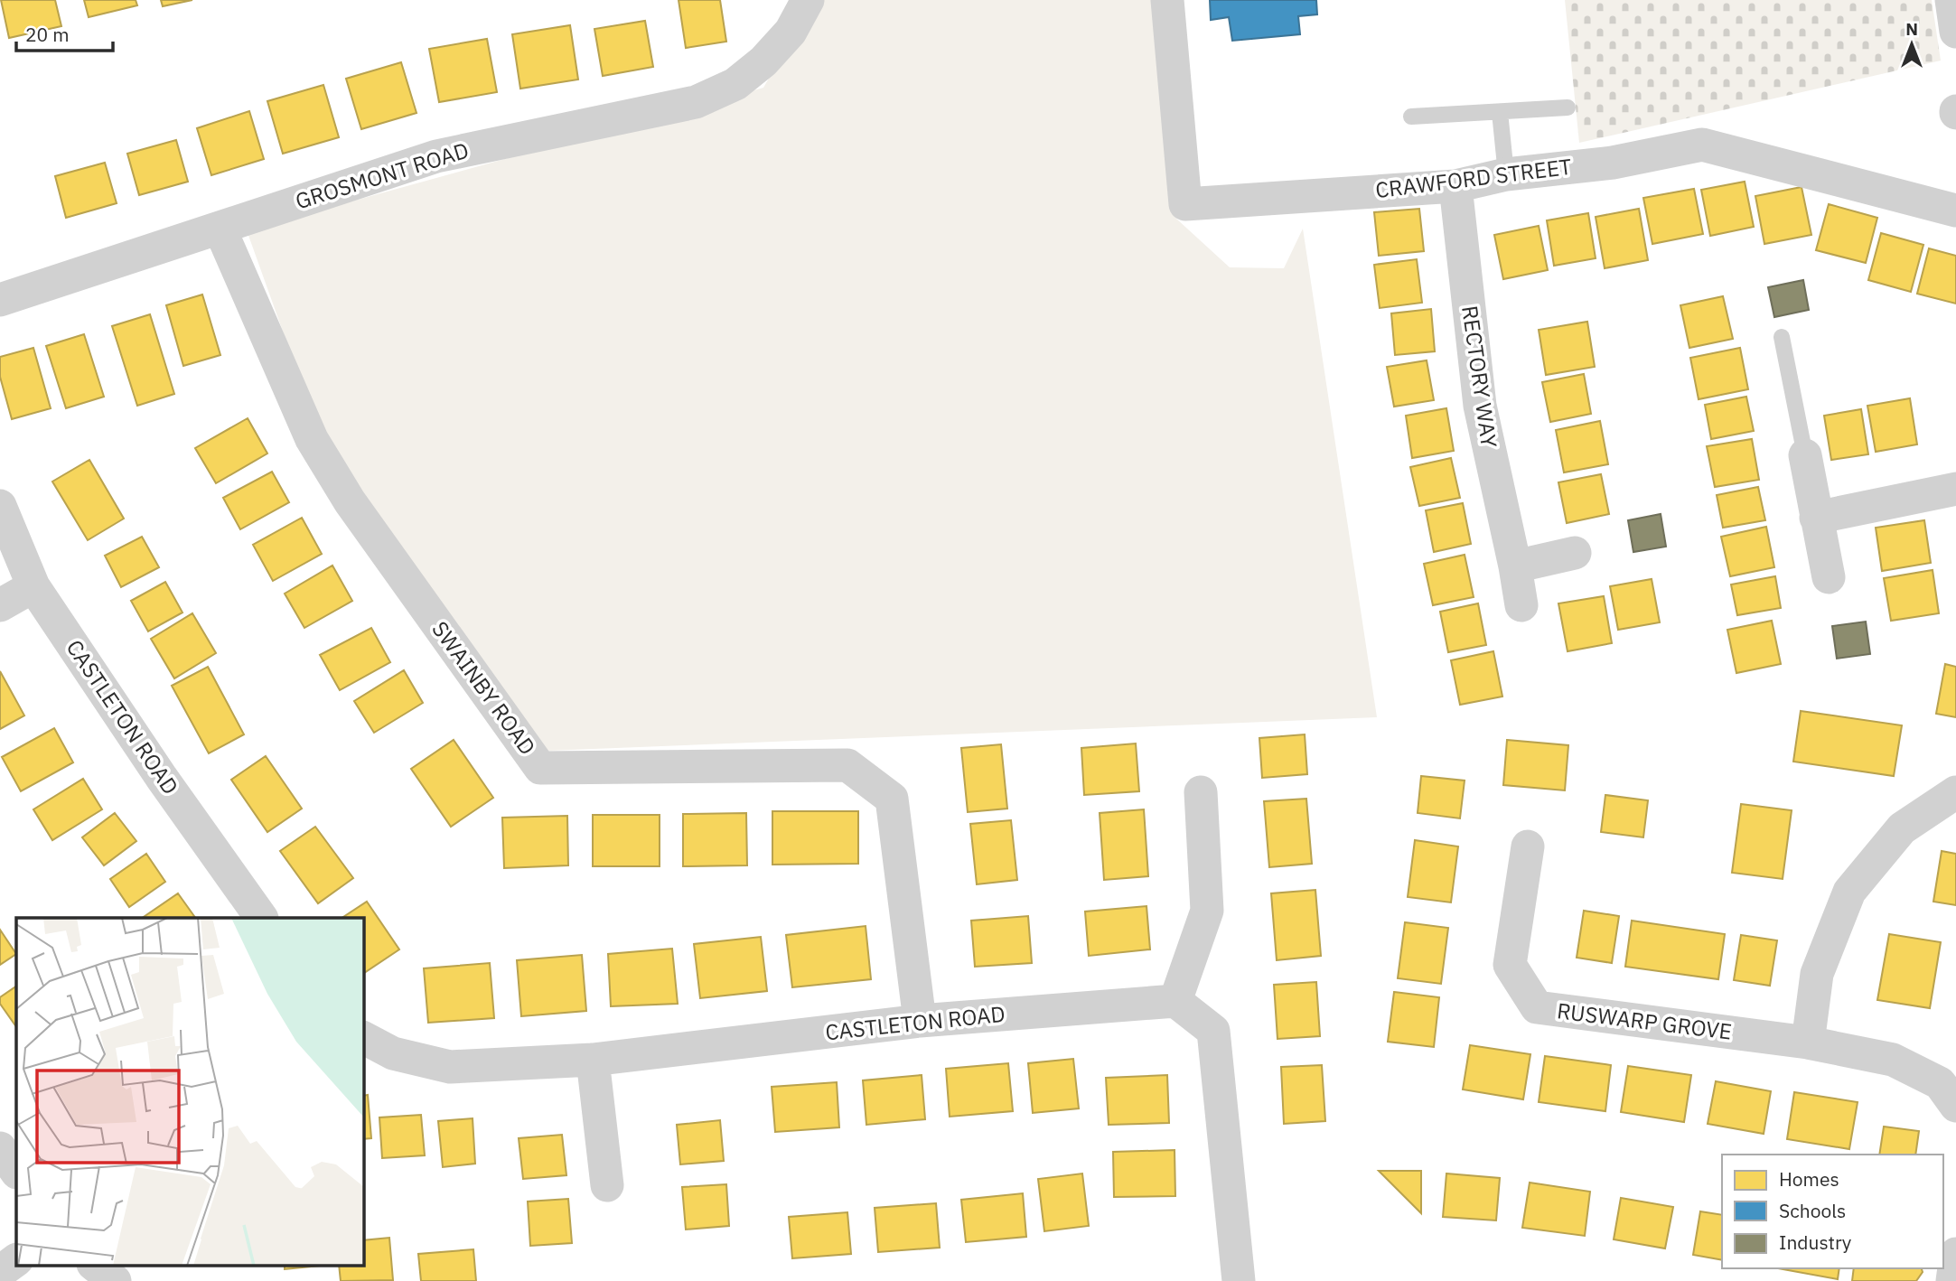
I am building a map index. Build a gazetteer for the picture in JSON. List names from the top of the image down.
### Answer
{
  "streets": {
    "street": [
      "GROSMONT ROAD",
      "CRAWFORD STREET",
      "RECTORY WAY",
      "SWAINBY ROAD",
      "CASTLETON ROAD",
      "RUSWARP GROVE"
    ]
  },
  "crossings": [
    ["GROSMONT ROAD", "SWAINBY ROAD"],
    ["CRAWFORD STREET", "RECTORY WAY"],
    ["SWAINBY ROAD", "CASTLETON ROAD"]
  ],
  "legend": ["Homes", "Schools", "Industry"],
  "scale_bar": "20 m",
  "north": "top"
}
